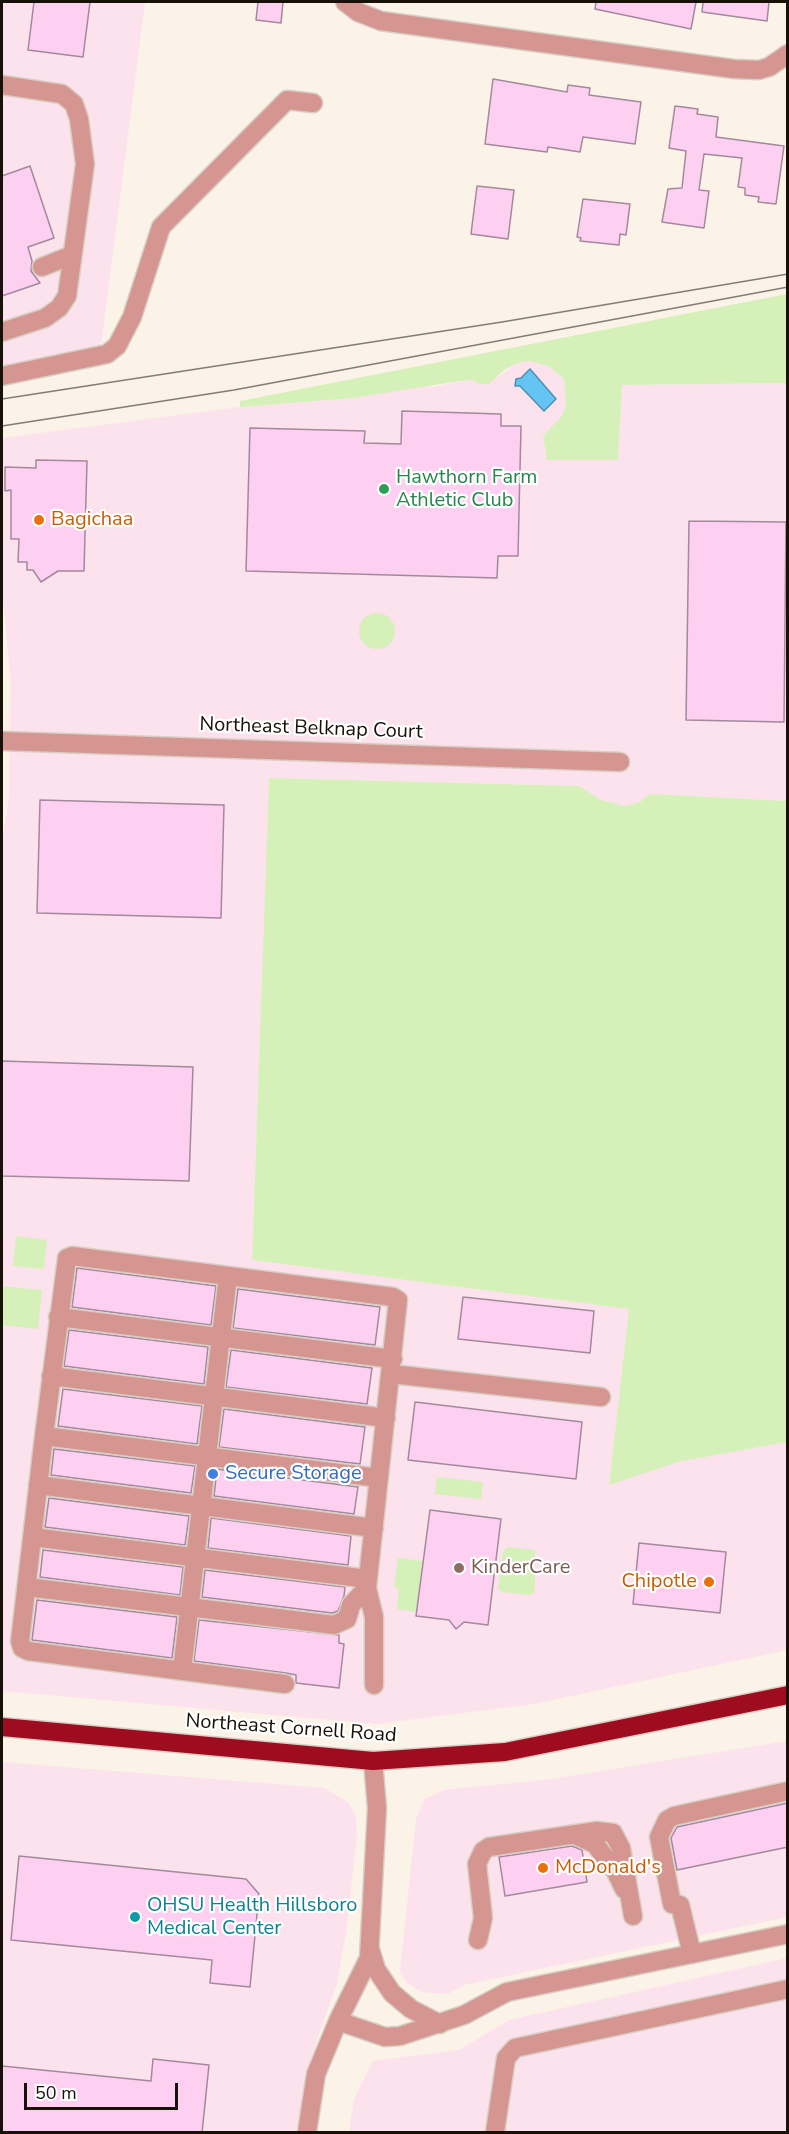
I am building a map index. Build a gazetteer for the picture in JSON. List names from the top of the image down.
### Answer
{
  "streets": {
    "highway": ["Northeast Cornell Road"],
    "street": ["Northeast Belknap Court"]
  },
  "places": [
    "Hawthorn Farm Athletic Club",
    "Bagichaa",
    "Secure Storage",
    "KinderCare",
    "Chipotle",
    "McDonald's",
    "OHSU Health Hillsboro Medical Center"
  ],
  "scale_bar": "50 m"
}
